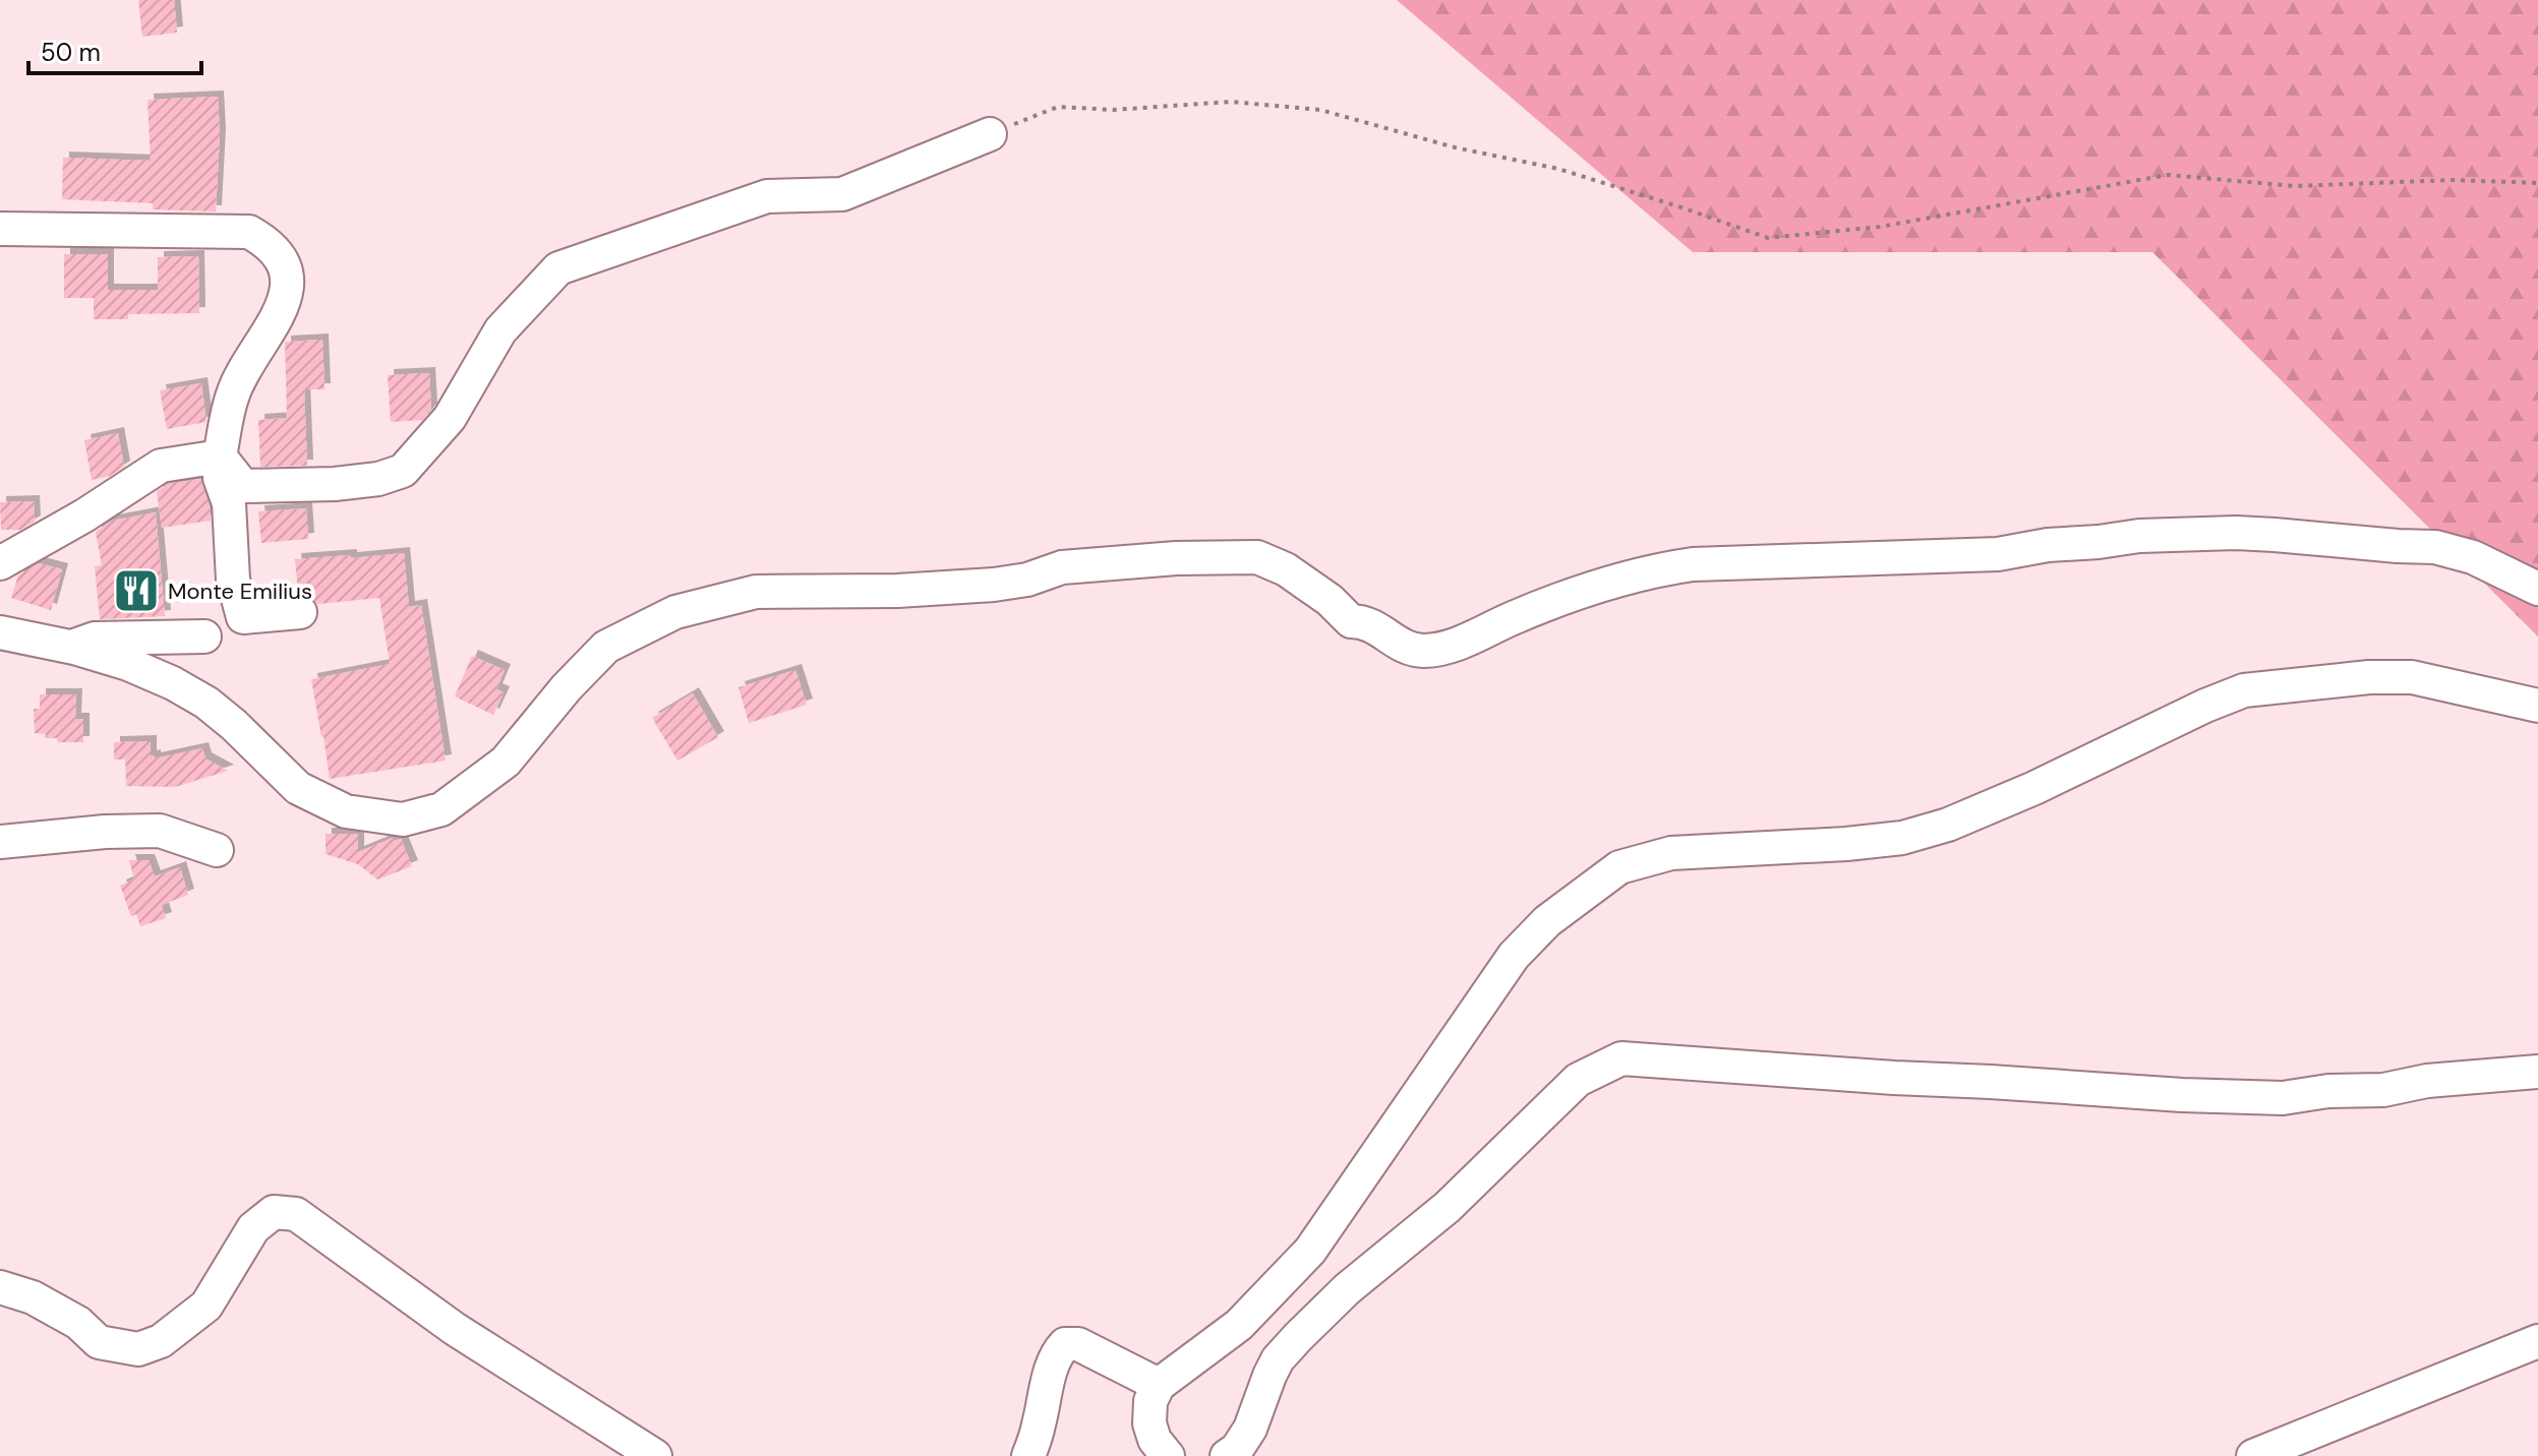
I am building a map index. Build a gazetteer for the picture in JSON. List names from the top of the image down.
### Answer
{
  "places": {
    "restaurant": ["Monte Emilius"]
  },
  "scale_bar": "50 m"
}
